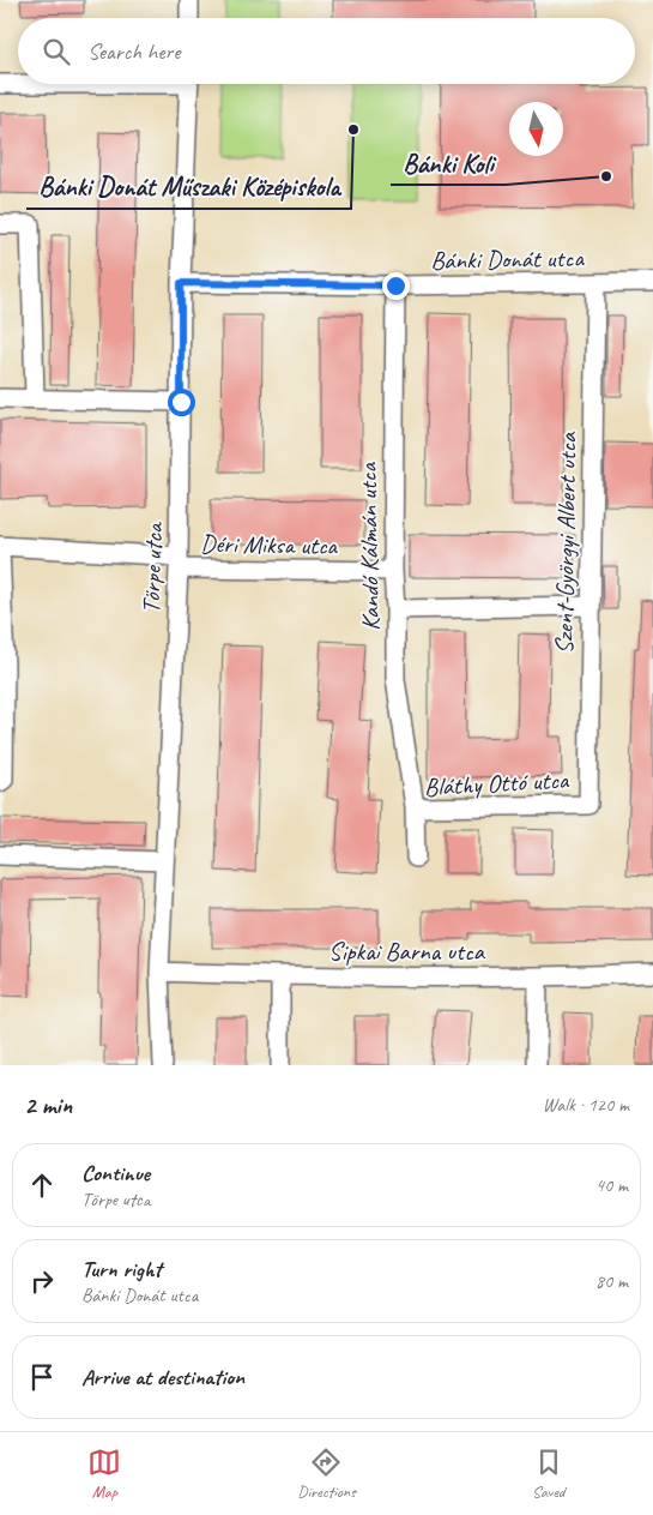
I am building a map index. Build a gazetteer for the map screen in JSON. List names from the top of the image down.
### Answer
{
  "streets": {
    "street": [
      "Bánki Donát utca",
      "Szent-Györgyi Albert utca",
      "Déri Miksa utca",
      "Kandó Kálmán utca",
      "Törpe utca",
      "Bláthy Ottó utca",
      "Sipkai Barna utca"
    ]
  },
  "crossings": [
    ["Bánki Donát utca", "Szent-Györgyi Albert utca"],
    ["Bánki Donát utca", "Kandó Kálmán utca"],
    ["Bánki Donát utca", "Törpe utca"],
    ["Szent-Györgyi Albert utca", "Bláthy Ottó utca"],
    ["Déri Miksa utca", "Kandó Kálmán utca"],
    ["Déri Miksa utca", "Törpe utca"],
    ["Kandó Kálmán utca", "Bláthy Ottó utca"],
    ["Törpe utca", "Sipkai Barna utca"]
  ],
  "places": ["Bánki Donát Műszaki Középiskola", "Bánki Koli"],
  "north": "bottom",
  "page": {
    "search": "Search here",
    "heading": ["2 min", "Walk · 120 m"],
    "list": [
      ["Continue", "Törpe utca", "40 m"],
      ["Turn right", "Bánki Donát utca", "80 m"],
      "Arrive at destination"
    ],
    "nav": ["Map", "Directions", "Saved"]
  }
}
